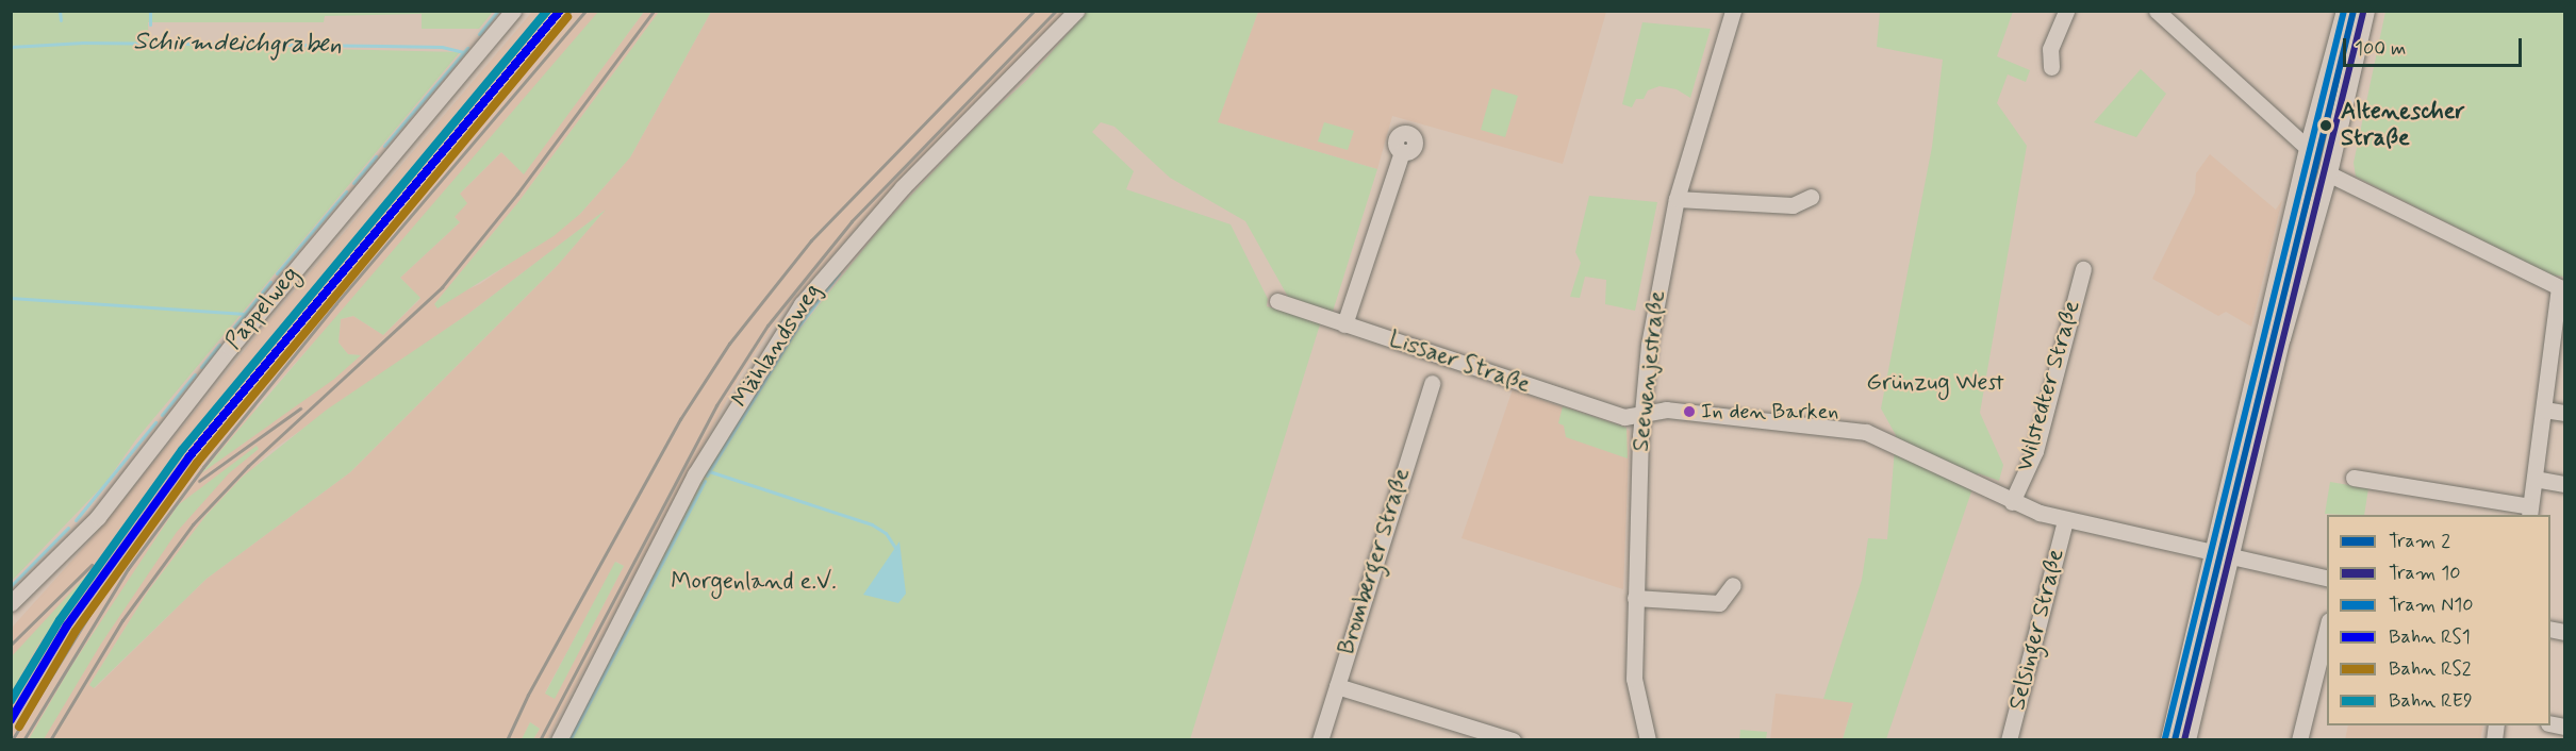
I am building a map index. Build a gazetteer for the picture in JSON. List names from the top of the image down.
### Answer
{
  "streets": {
    "street": [
      "Pappelweg",
      "Mählandsweg",
      "Lissaer Straße",
      "Seewenjestraße",
      "Wilstedter Straße",
      "Bromberger Straße",
      "Selsinger Straße"
    ]
  },
  "crossings": [
    ["Lissaer Straße", "Seewenjestraße"]
  ],
  "water": ["Schirmdeichgraben"],
  "parks": ["Grünzug West", "Morgenland e.V."],
  "places": ["Altenescher Straße", "In den Barken"],
  "lines": [
    "tram line 2",
    "tram line N10",
    "rail line RS1",
    "rail line RE9",
    "tram line 10",
    "rail line RS2"
  ],
  "legend": [
    "Tram 2",
    "Tram 10",
    "Tram N10",
    "Bahn RS1",
    "Bahn RS2",
    "Bahn RE9"
  ],
  "scale_bar": "100 m"
}
